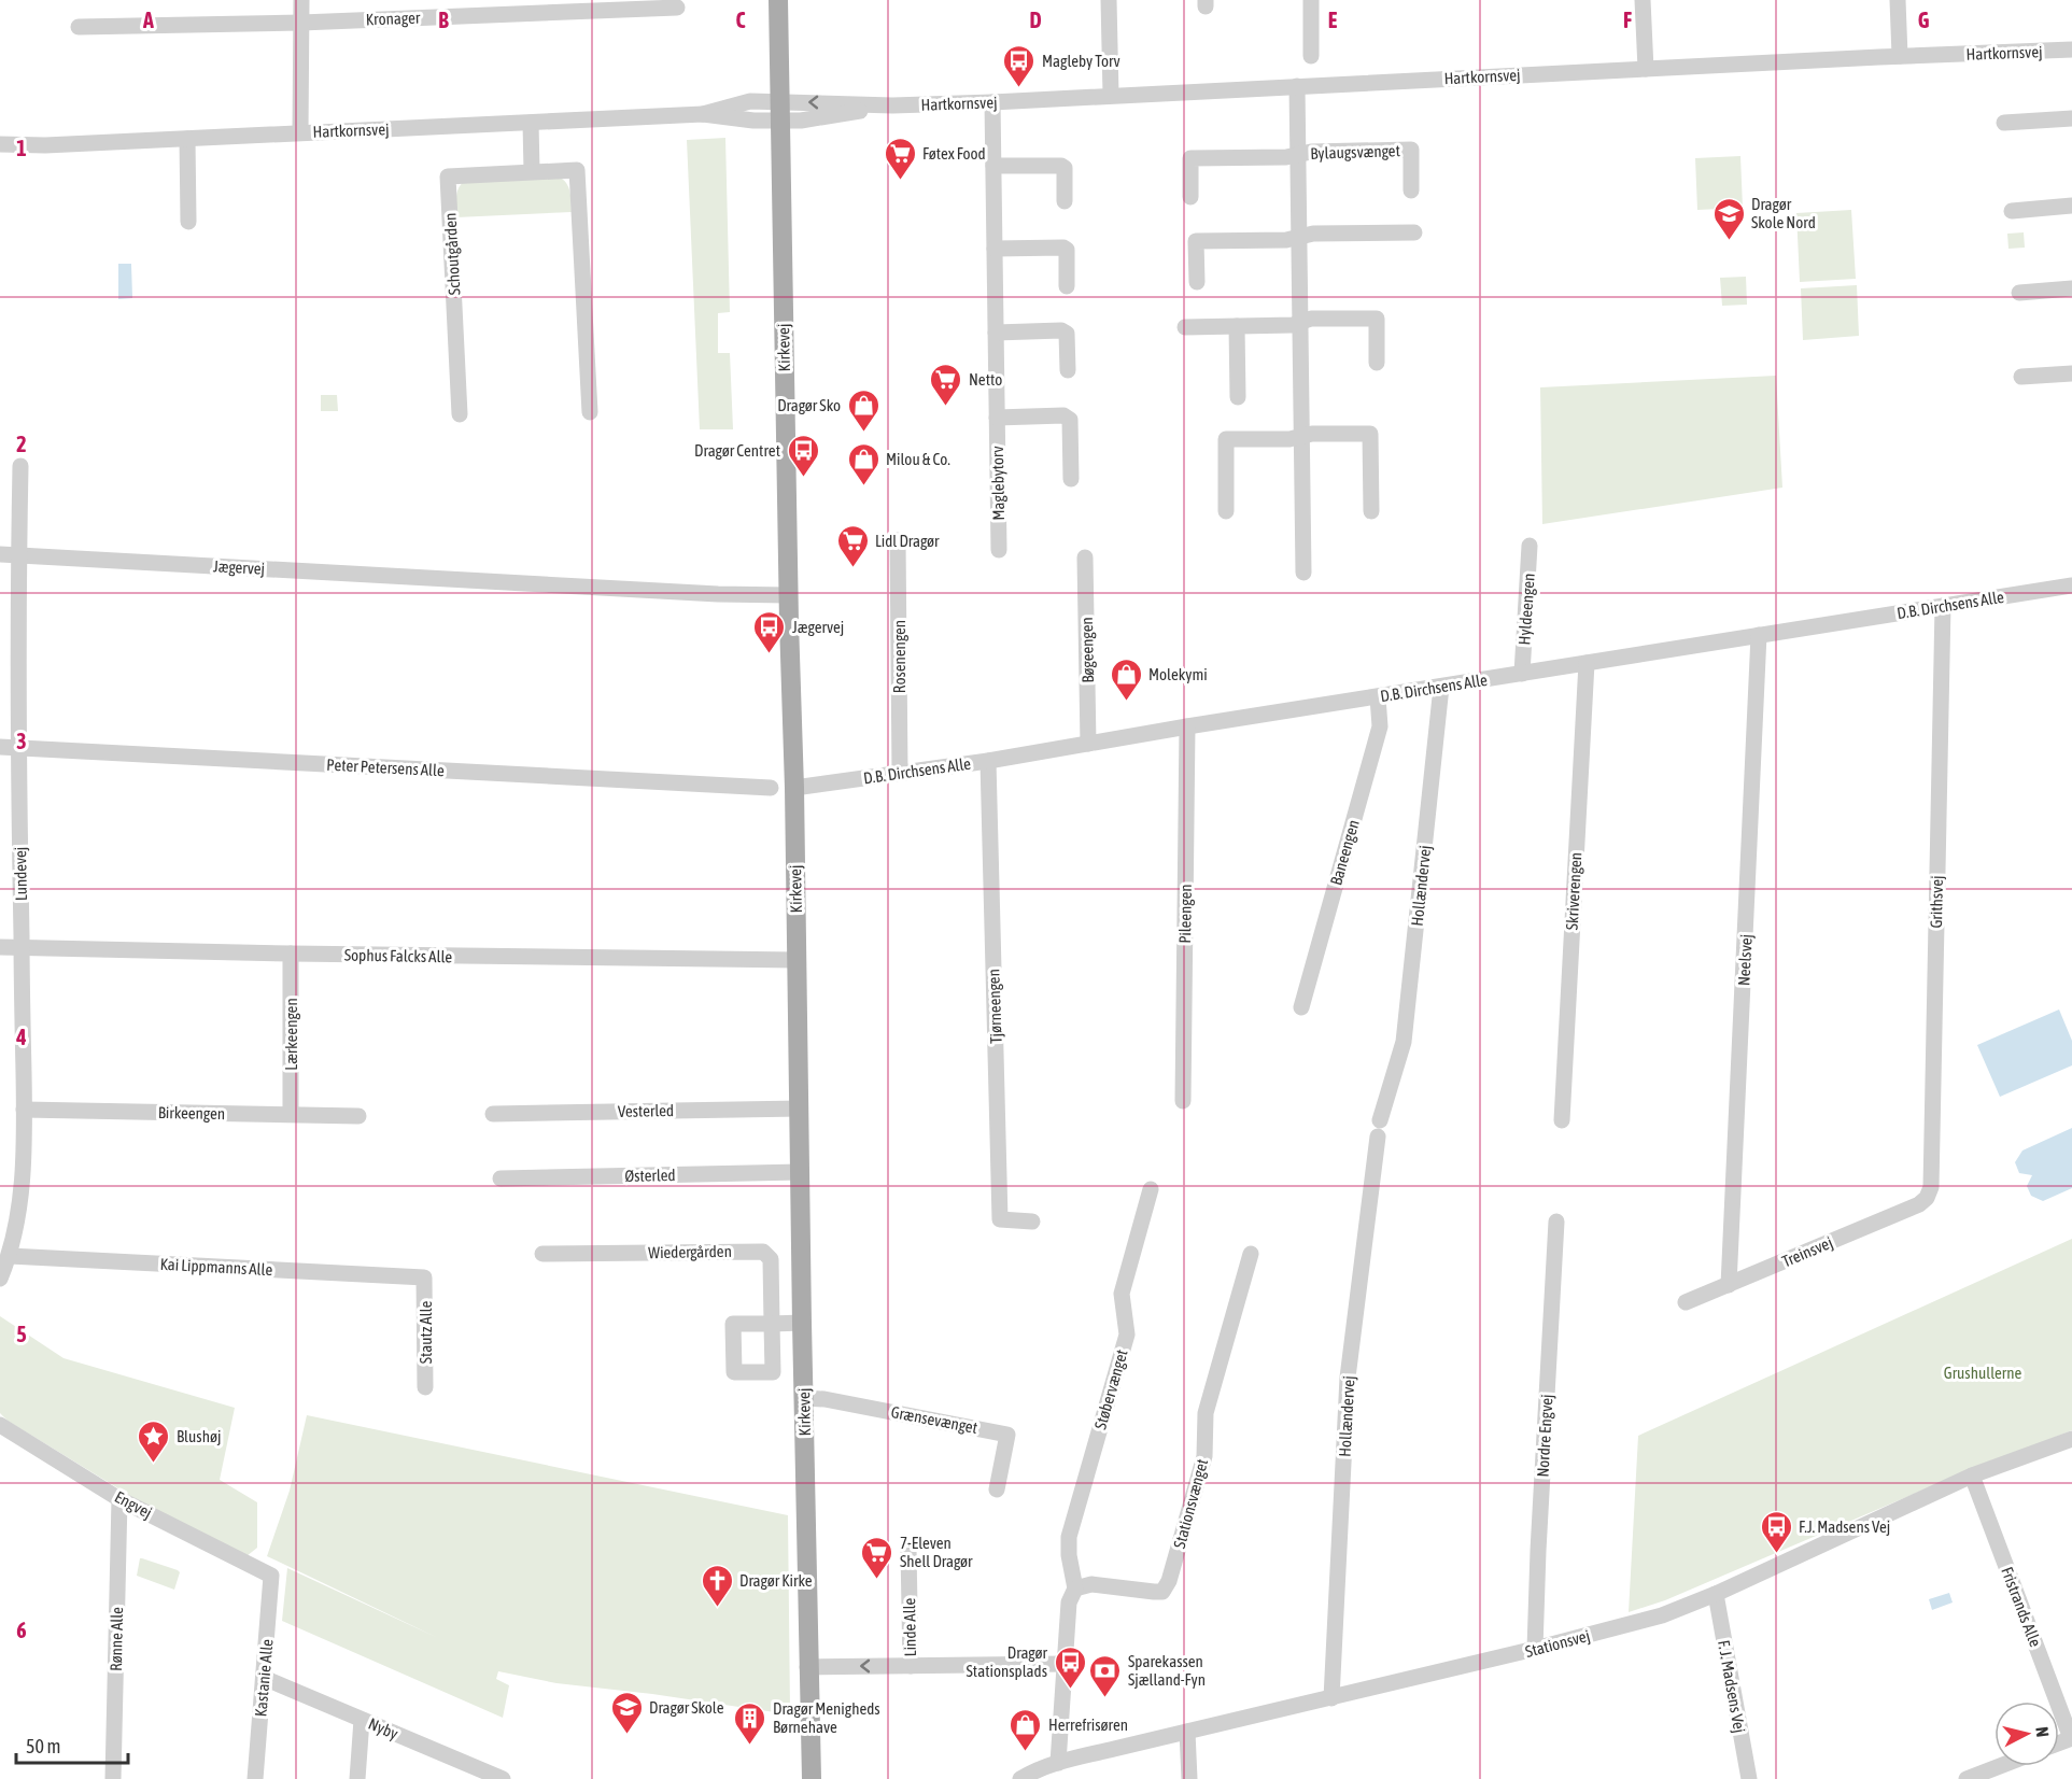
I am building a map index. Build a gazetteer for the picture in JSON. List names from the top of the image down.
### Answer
{
  "streets": {
    "main road": ["Kirkevej"],
    "street": [
      "Kronager",
      "Hartkornsvej",
      "Bylaugsvænget",
      "Schoutgården",
      "Maglebytorv",
      "Jægervej",
      "D.B. Dirchsens Alle",
      "Hyldeengen",
      "Bøgeengen",
      "Rosenengen",
      "Peter Petersens Alle",
      "Baneengen",
      "Lundevej",
      "Hollændervej",
      "Skriverengen",
      "Grithsvej",
      "Pileengen",
      "Sophus Falcks Alle",
      "Neelsvej",
      "Tjørneengen",
      "Lærkeengen",
      "Vesterled",
      "Birkeengen",
      "Østerled",
      "Wiedergården",
      "Treinsvej",
      "Kai Lippmanns Alle",
      "Stautz Alle",
      "Støbervænget",
      "Grænsevænget",
      "Nordre Engvej",
      "Stationsvænget",
      "Engvej",
      "Fristrands Alle",
      "Linde Alle",
      "Rønne Alle",
      "Stationsvej",
      "Kastanie Alle",
      "F. J. Madsens Vej",
      "Nyby"
    ]
  },
  "crossings": [
    ["Hartkornsvej", "Bylaugsvænget"],
    ["Hartkornsvej", "Kirkevej"],
    ["Hartkornsvej", "Maglebytorv"],
    ["Kirkevej", "Jægervej"],
    ["Kirkevej", "D.B. Dirchsens Alle"],
    ["Kirkevej", "Sophus Falcks Alle"],
    ["Kirkevej", "Vesterled"],
    ["Kirkevej", "Østerled"],
    ["Kirkevej", "Wiedergården"],
    ["Kirkevej", "Grænsevænget"],
    ["Kirkevej", "Linde Alle"],
    ["Jægervej", "Lundevej"],
    ["D.B. Dirchsens Alle", "Hyldeengen"],
    ["D.B. Dirchsens Alle", "Bøgeengen"],
    ["D.B. Dirchsens Alle", "Rosenengen"],
    ["D.B. Dirchsens Alle", "Baneengen"],
    ["D.B. Dirchsens Alle", "Hollændervej"],
    ["D.B. Dirchsens Alle", "Skriverengen"],
    ["D.B. Dirchsens Alle", "Grithsvej"],
    ["D.B. Dirchsens Alle", "Pileengen"],
    ["D.B. Dirchsens Alle", "Neelsvej"],
    ["D.B. Dirchsens Alle", "Tjørneengen"],
    ["Peter Petersens Alle", "Lundevej"],
    ["Lundevej", "Sophus Falcks Alle"],
    ["Lundevej", "Birkeengen"],
    ["Lundevej", "Kai Lippmanns Alle"],
    ["Hollændervej", "Stationsvej"],
    ["Grithsvej", "Treinsvej"],
    ["Sophus Falcks Alle", "Lærkeengen"],
    ["Neelsvej", "Treinsvej"],
    ["Lærkeengen", "Birkeengen"],
    ["Kai Lippmanns Alle", "Stautz Alle"],
    ["Støbervænget", "Stationsvænget"],
    ["Nordre Engvej", "Stationsvej"],
    ["Engvej", "Rønne Alle"],
    ["Engvej", "Kastanie Alle"],
    ["Fristrands Alle", "Stationsvej"],
    ["Stationsvej", "F. J. Madsens Vej"],
    ["Kastanie Alle", "Nyby"]
  ],
  "parks": ["Grushullerne"],
  "places": {
    "bus stop": [
      "Magleby Torv",
      "Dragør Centret",
      "Jægervej",
      "F.J. Madsens Vej",
      "Dragør Stationsplads"
    ],
    "supermarket": [
      "Føtex Food",
      "Netto",
      "Lidl Dragør",
      "7-Eleven Shell Dragør"
    ],
    "school or university": ["Dragør Skole Nord", "Dragør Skole"],
    "shop": [
      "Dragør Sko",
      "Milou & Co.",
      "Molekymi",
      "Herrefrisøren"
    ],
    "place": ["Blushøj"],
    "church": ["Dragør Kirke"],
    "bank": ["Sparekassen Sjælland-Fyn"],
    "building": ["Dragør Menigheds Børnehave"]
  },
  "scale_bar": "50 m",
  "north": "right",
  "grid": {
    "columns": [
      "A",
      "B",
      "C",
      "D",
      "E",
      "F",
      "G"
    ],
    "rows": [
      "1",
      "2",
      "3",
      "4",
      "5",
      "6"
    ]
  }
}
